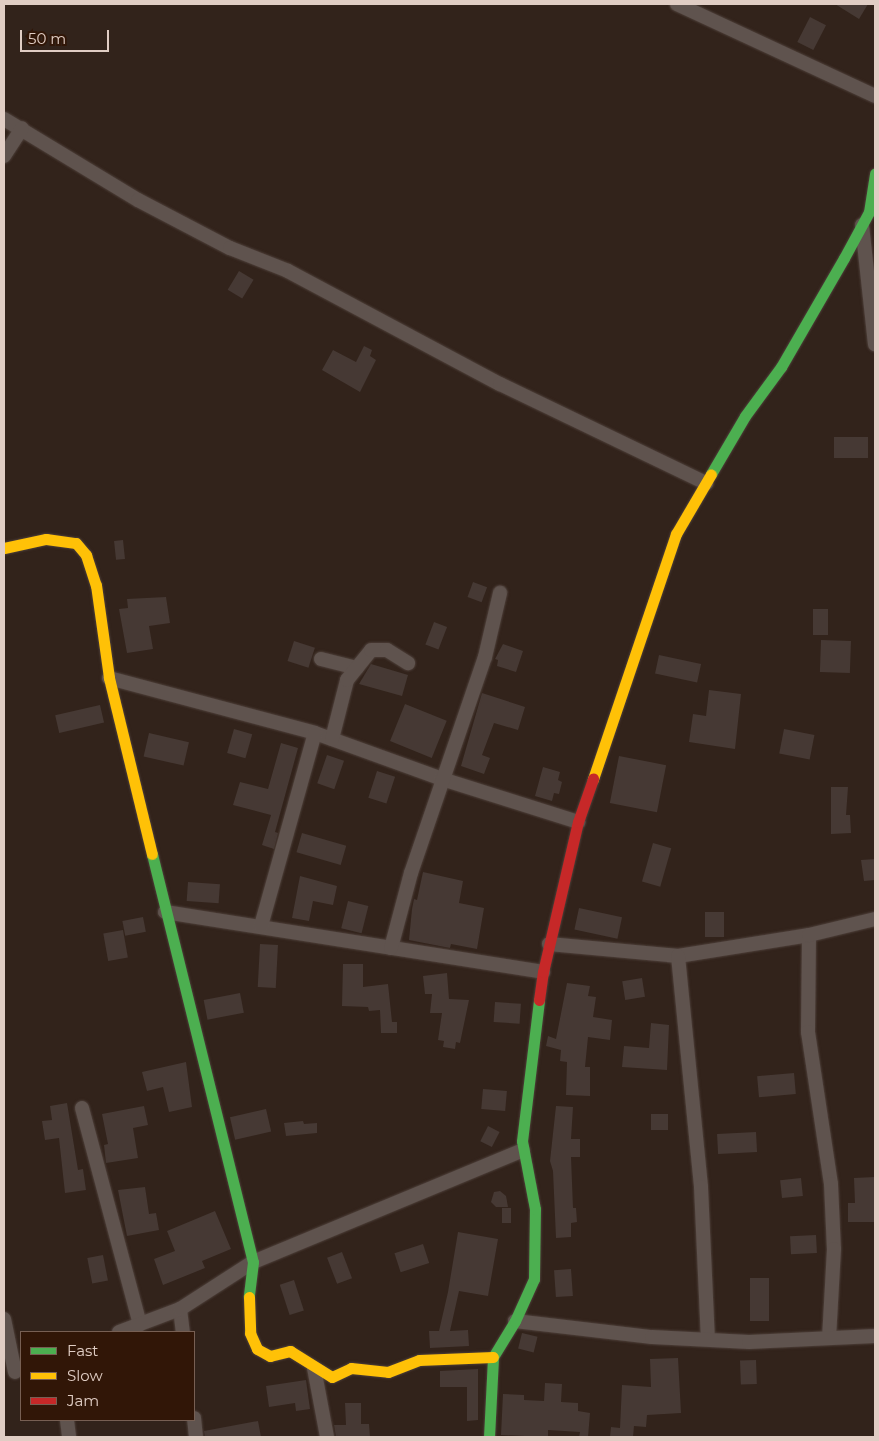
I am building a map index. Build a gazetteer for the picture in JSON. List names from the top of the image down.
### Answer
{
  "legend": ["Fast", "Slow", "Jam"],
  "scale_bar": "50 m"
}
